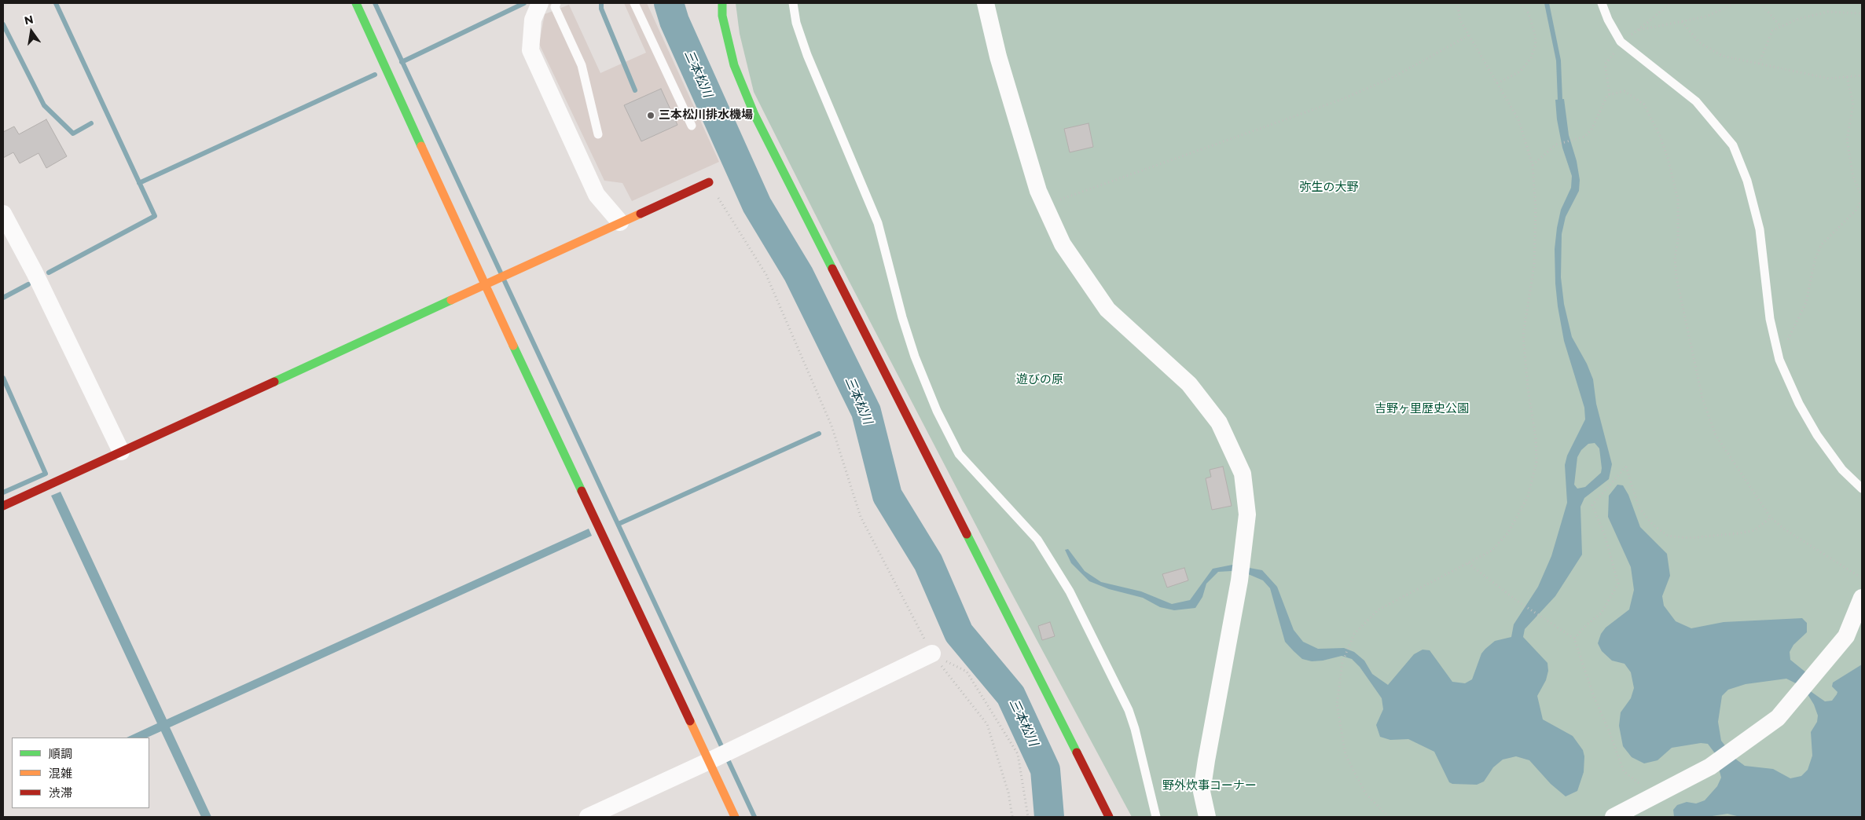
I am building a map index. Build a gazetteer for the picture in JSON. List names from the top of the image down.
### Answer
{
  "water": ["三本松川"],
  "parks": [
    "弥生の大野",
    "遊びの原",
    "吉野ヶ里歴史公園",
    "野外炊事コーナー"
  ],
  "places": ["三本松川排水機場"],
  "legend": ["順調", "混雑", "渋滞"],
  "north": "top"
}
